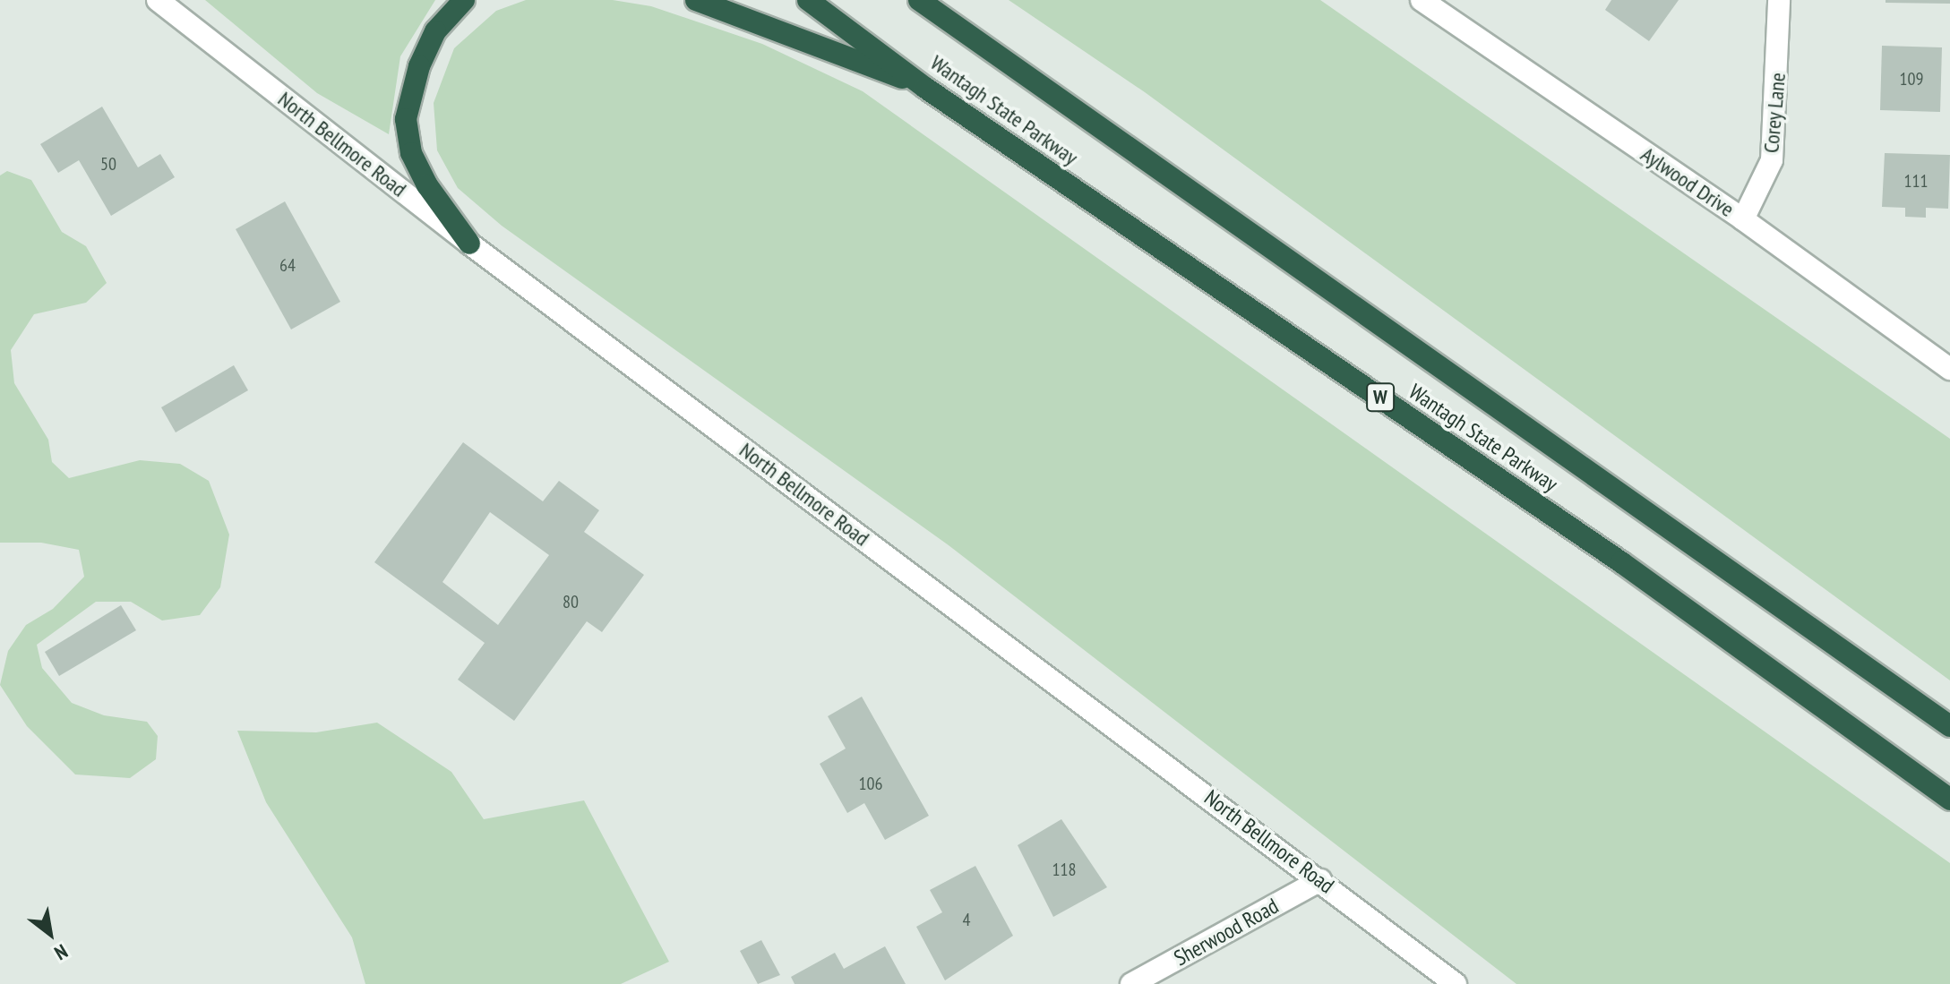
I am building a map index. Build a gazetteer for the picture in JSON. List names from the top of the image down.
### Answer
{
  "streets": {
    "highway": ["Wantagh State Parkway", "W"],
    "street": [
      "Corey Lane",
      "North Bellmore Road",
      "Aylwood Drive",
      "Sherwood Road"
    ]
  },
  "crossings": [
    ["Corey Lane", "Aylwood Drive"],
    ["North Bellmore Road", "Sherwood Road"]
  ],
  "house_numbers": [
    "109",
    "50",
    "111",
    "64",
    "80",
    "106",
    "118",
    "4"
  ],
  "north": "bottom right"
}
